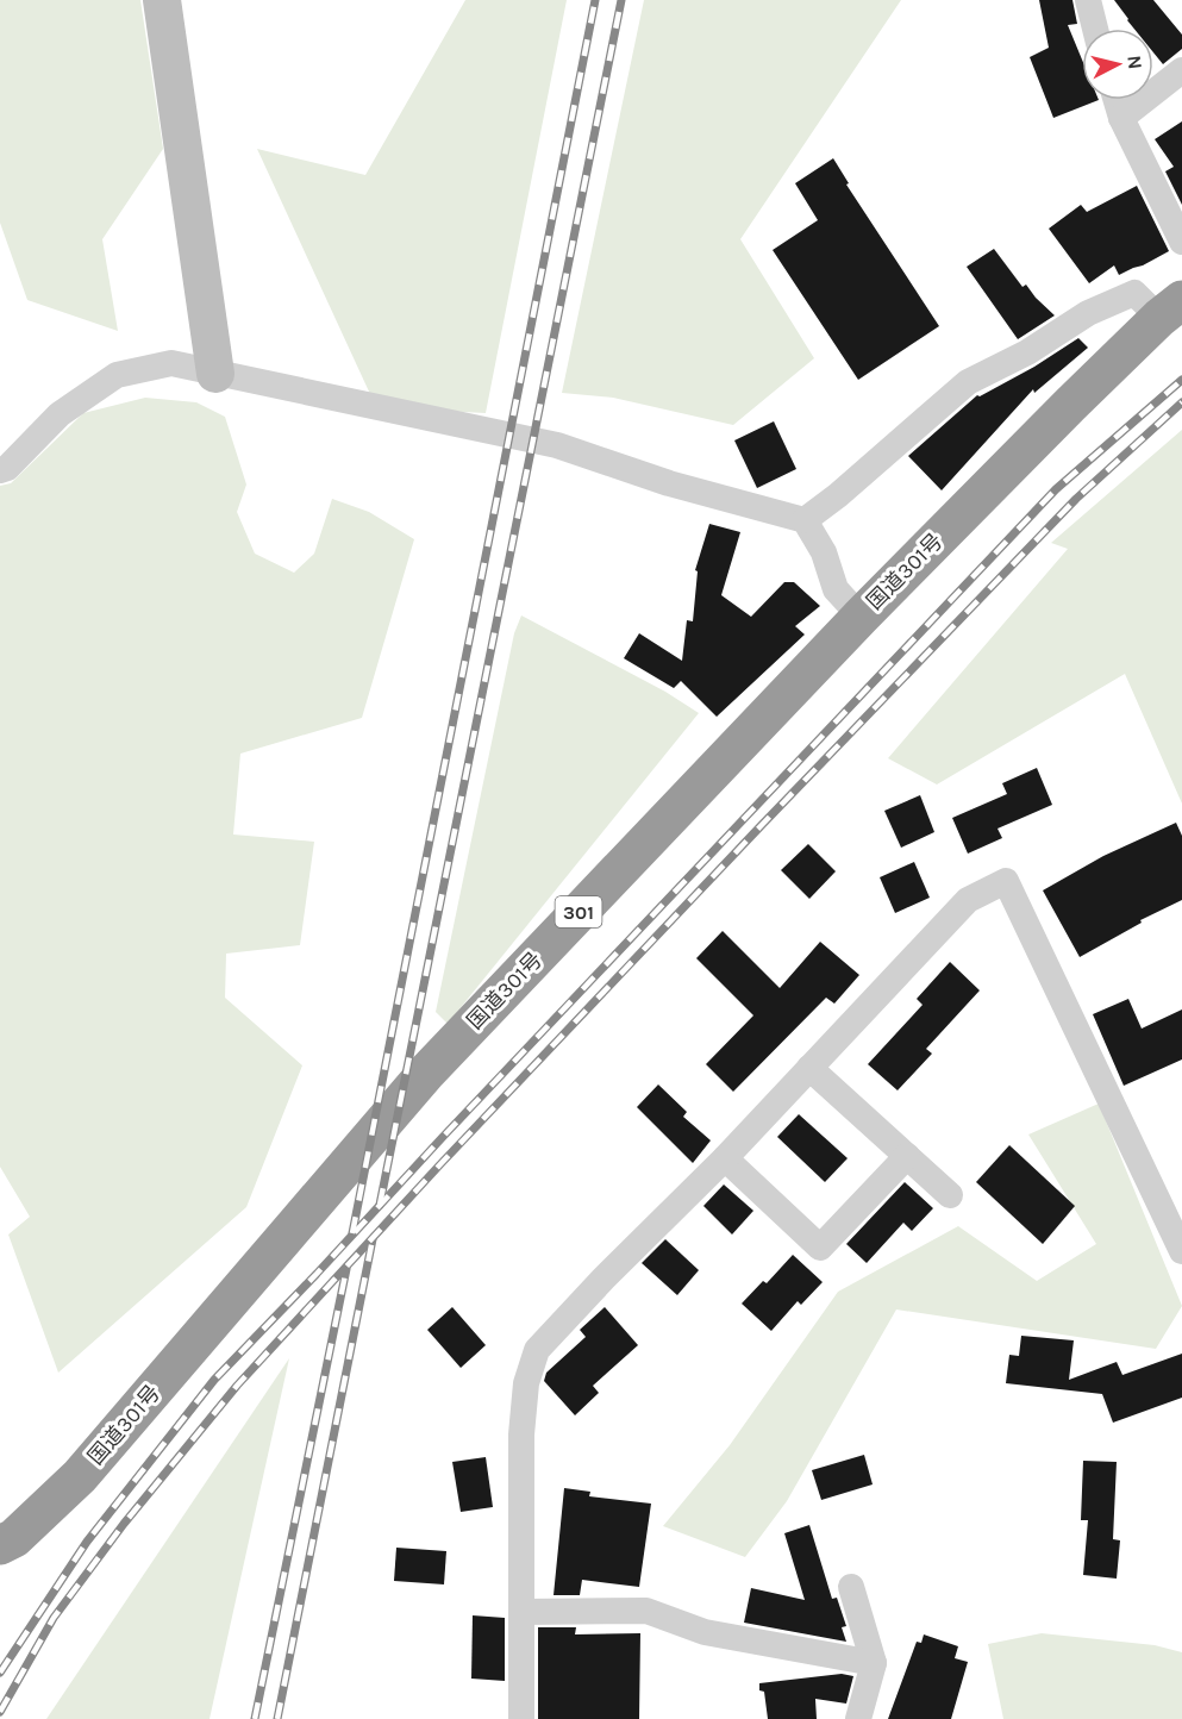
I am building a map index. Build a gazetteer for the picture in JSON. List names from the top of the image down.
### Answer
{
  "streets": {
    "highway": ["国道301号", "301"]
  },
  "north": "right"
}
